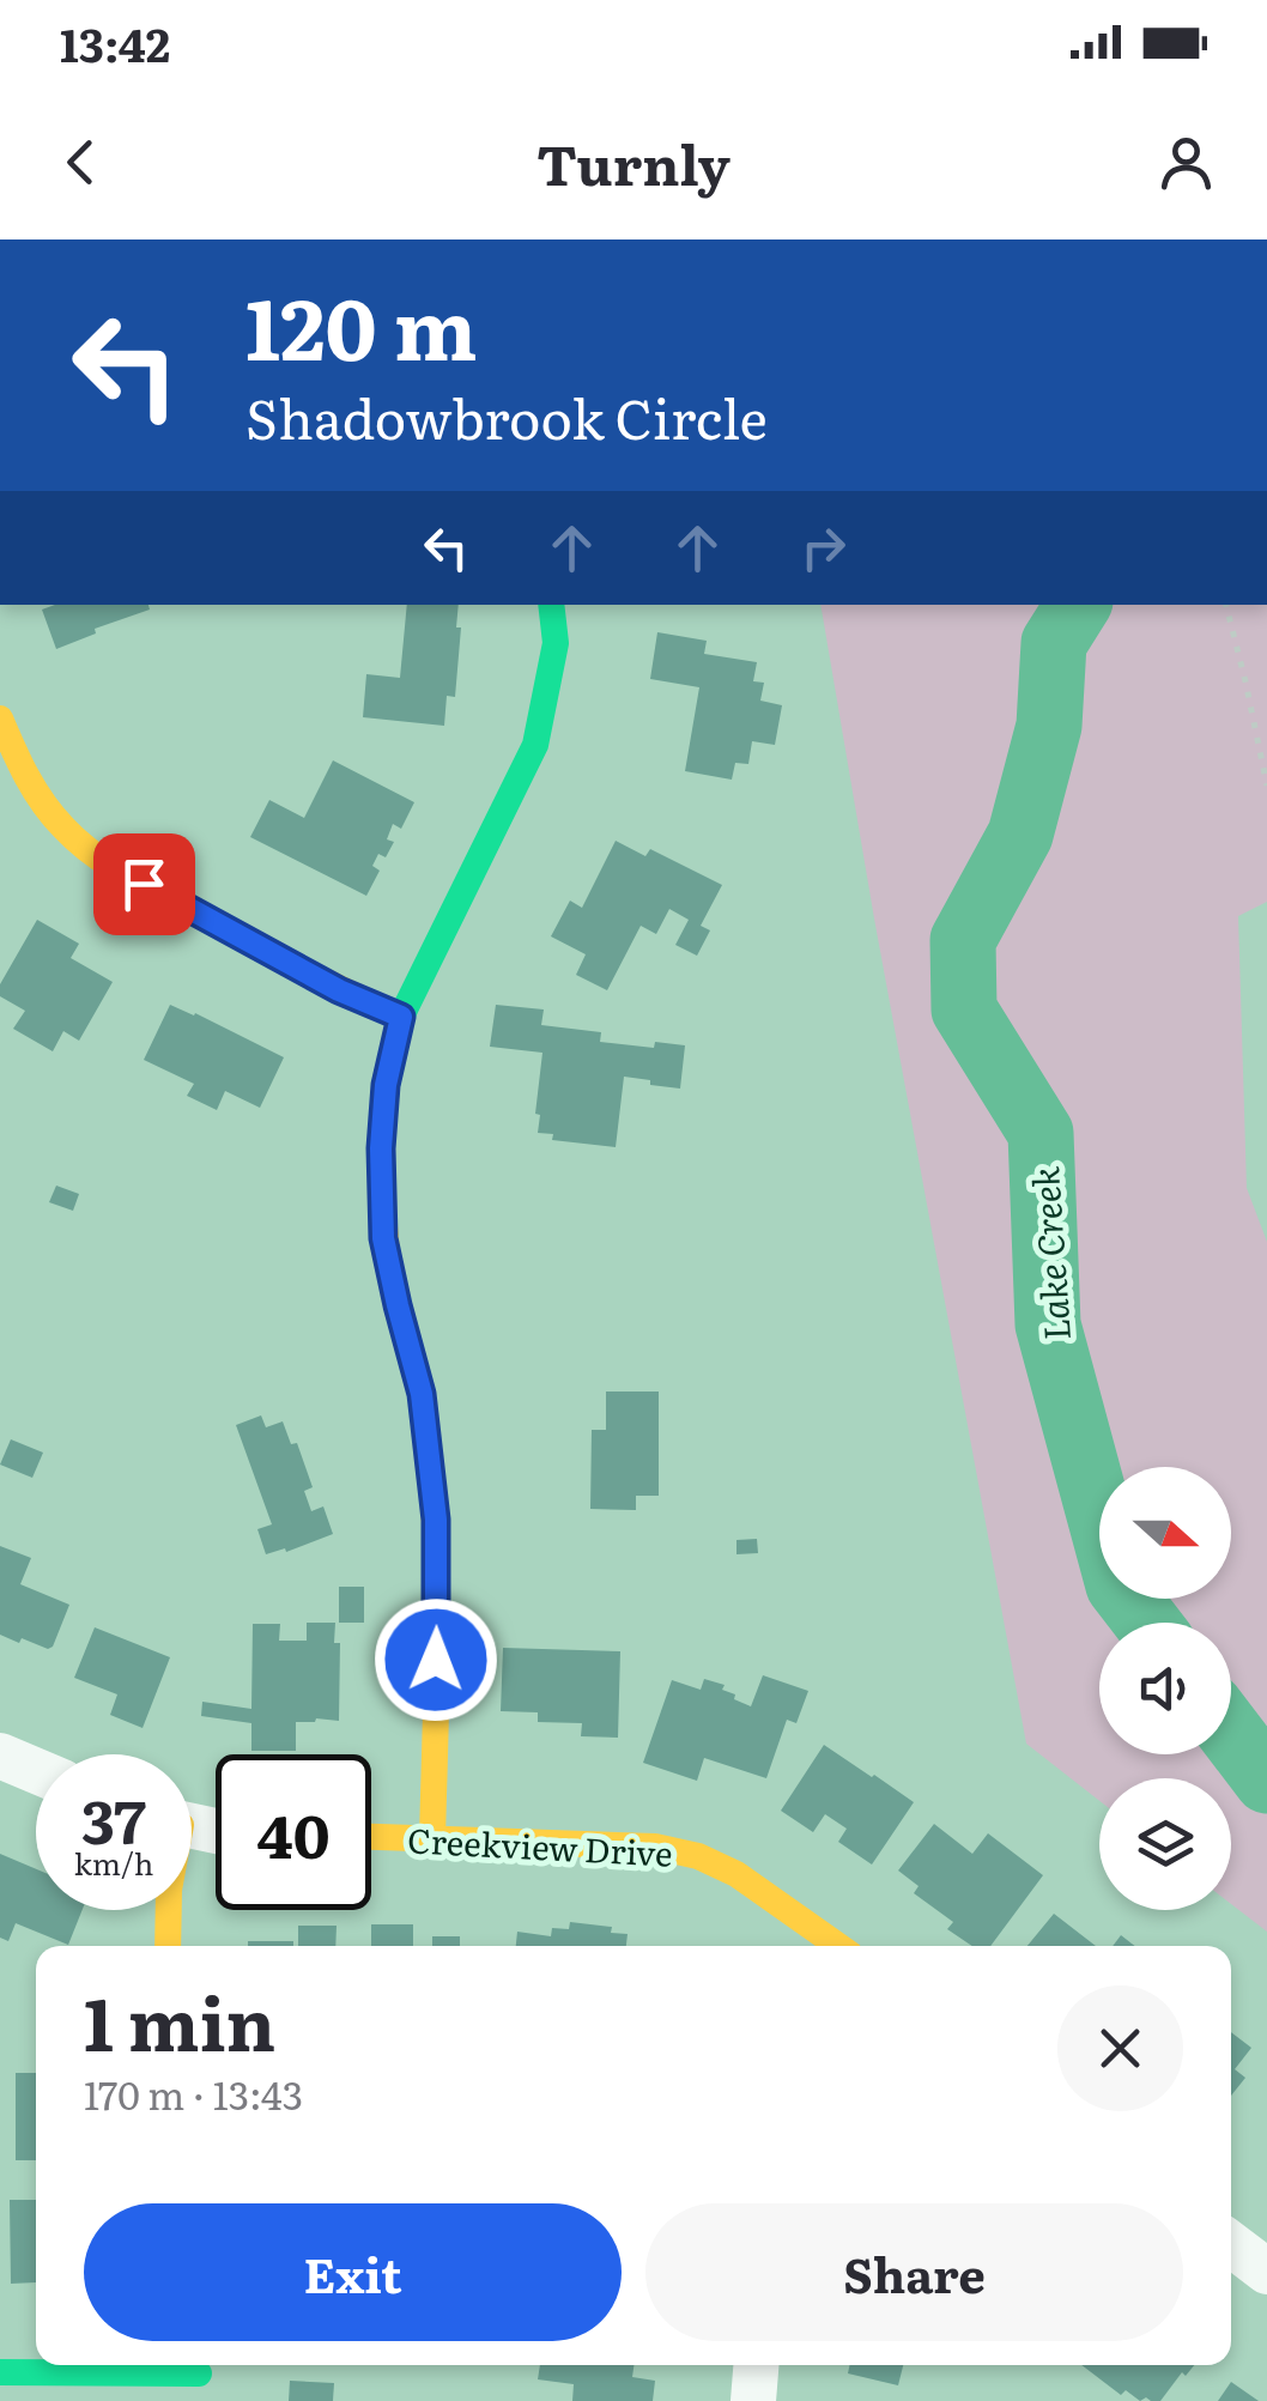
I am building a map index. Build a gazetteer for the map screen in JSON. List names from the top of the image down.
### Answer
{
  "streets": {
    "street": ["Creekview Drive"]
  },
  "water": ["Lake Creek"],
  "north": "right",
  "page": {
    "status": "13:42",
    "header": "Turnly",
    "turn": ["120 m", "Shadowbrook Circle"],
    "speed": "37 km/h",
    "limit": "40",
    "heading": ["1 min", "170 m · 13:43"],
    "buttons": ["Exit", "Share"]
  }
}
